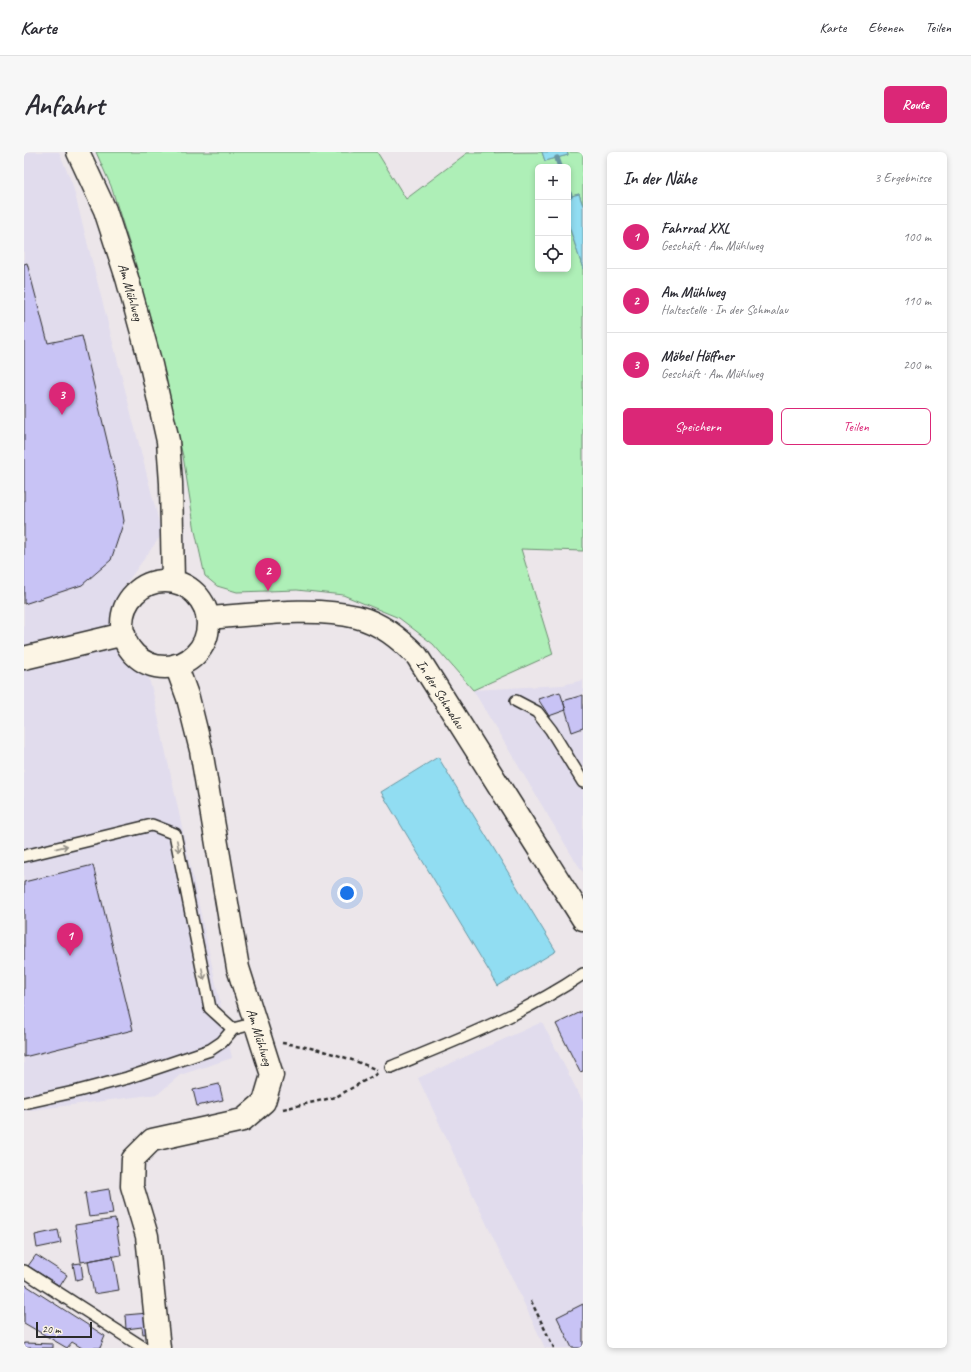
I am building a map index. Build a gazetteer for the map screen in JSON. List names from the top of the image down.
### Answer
{
  "streets": {
    "street": ["Am Mühlweg", "In der Schmalau"]
  },
  "crossings": [
    ["Am Mühlweg", "In der Schmalau"]
  ],
  "scale_bar": "20 m",
  "page": {
    "header": "Karte",
    "nav": ["Karte", "Ebenen", "Teilen"],
    "buttons": [
      "Route",
      ["Speichern", "Teilen"]
    ],
    "title": "Anfahrt",
    "heading": ["In der Nähe", "3 Ergebnisse"],
    "map_buttons": ["+", "−"],
    "list": [
      {
        "mark": "1",
        "name": "Fahrrad XXL",
        "note": "Geschäft · Am Mühlweg",
        "value": "100 m"
      },
      {
        "mark": "2",
        "name": "Am Mühlweg",
        "note": "Haltestelle · In der Schmalau",
        "value": "110 m"
      },
      {
        "mark": "3",
        "name": "Möbel Höffner",
        "note": "Geschäft · Am Mühlweg",
        "value": "200 m"
      }
    ],
    "pins": ["3", "2", "1"],
    "scale": "20 m"
  }
}
